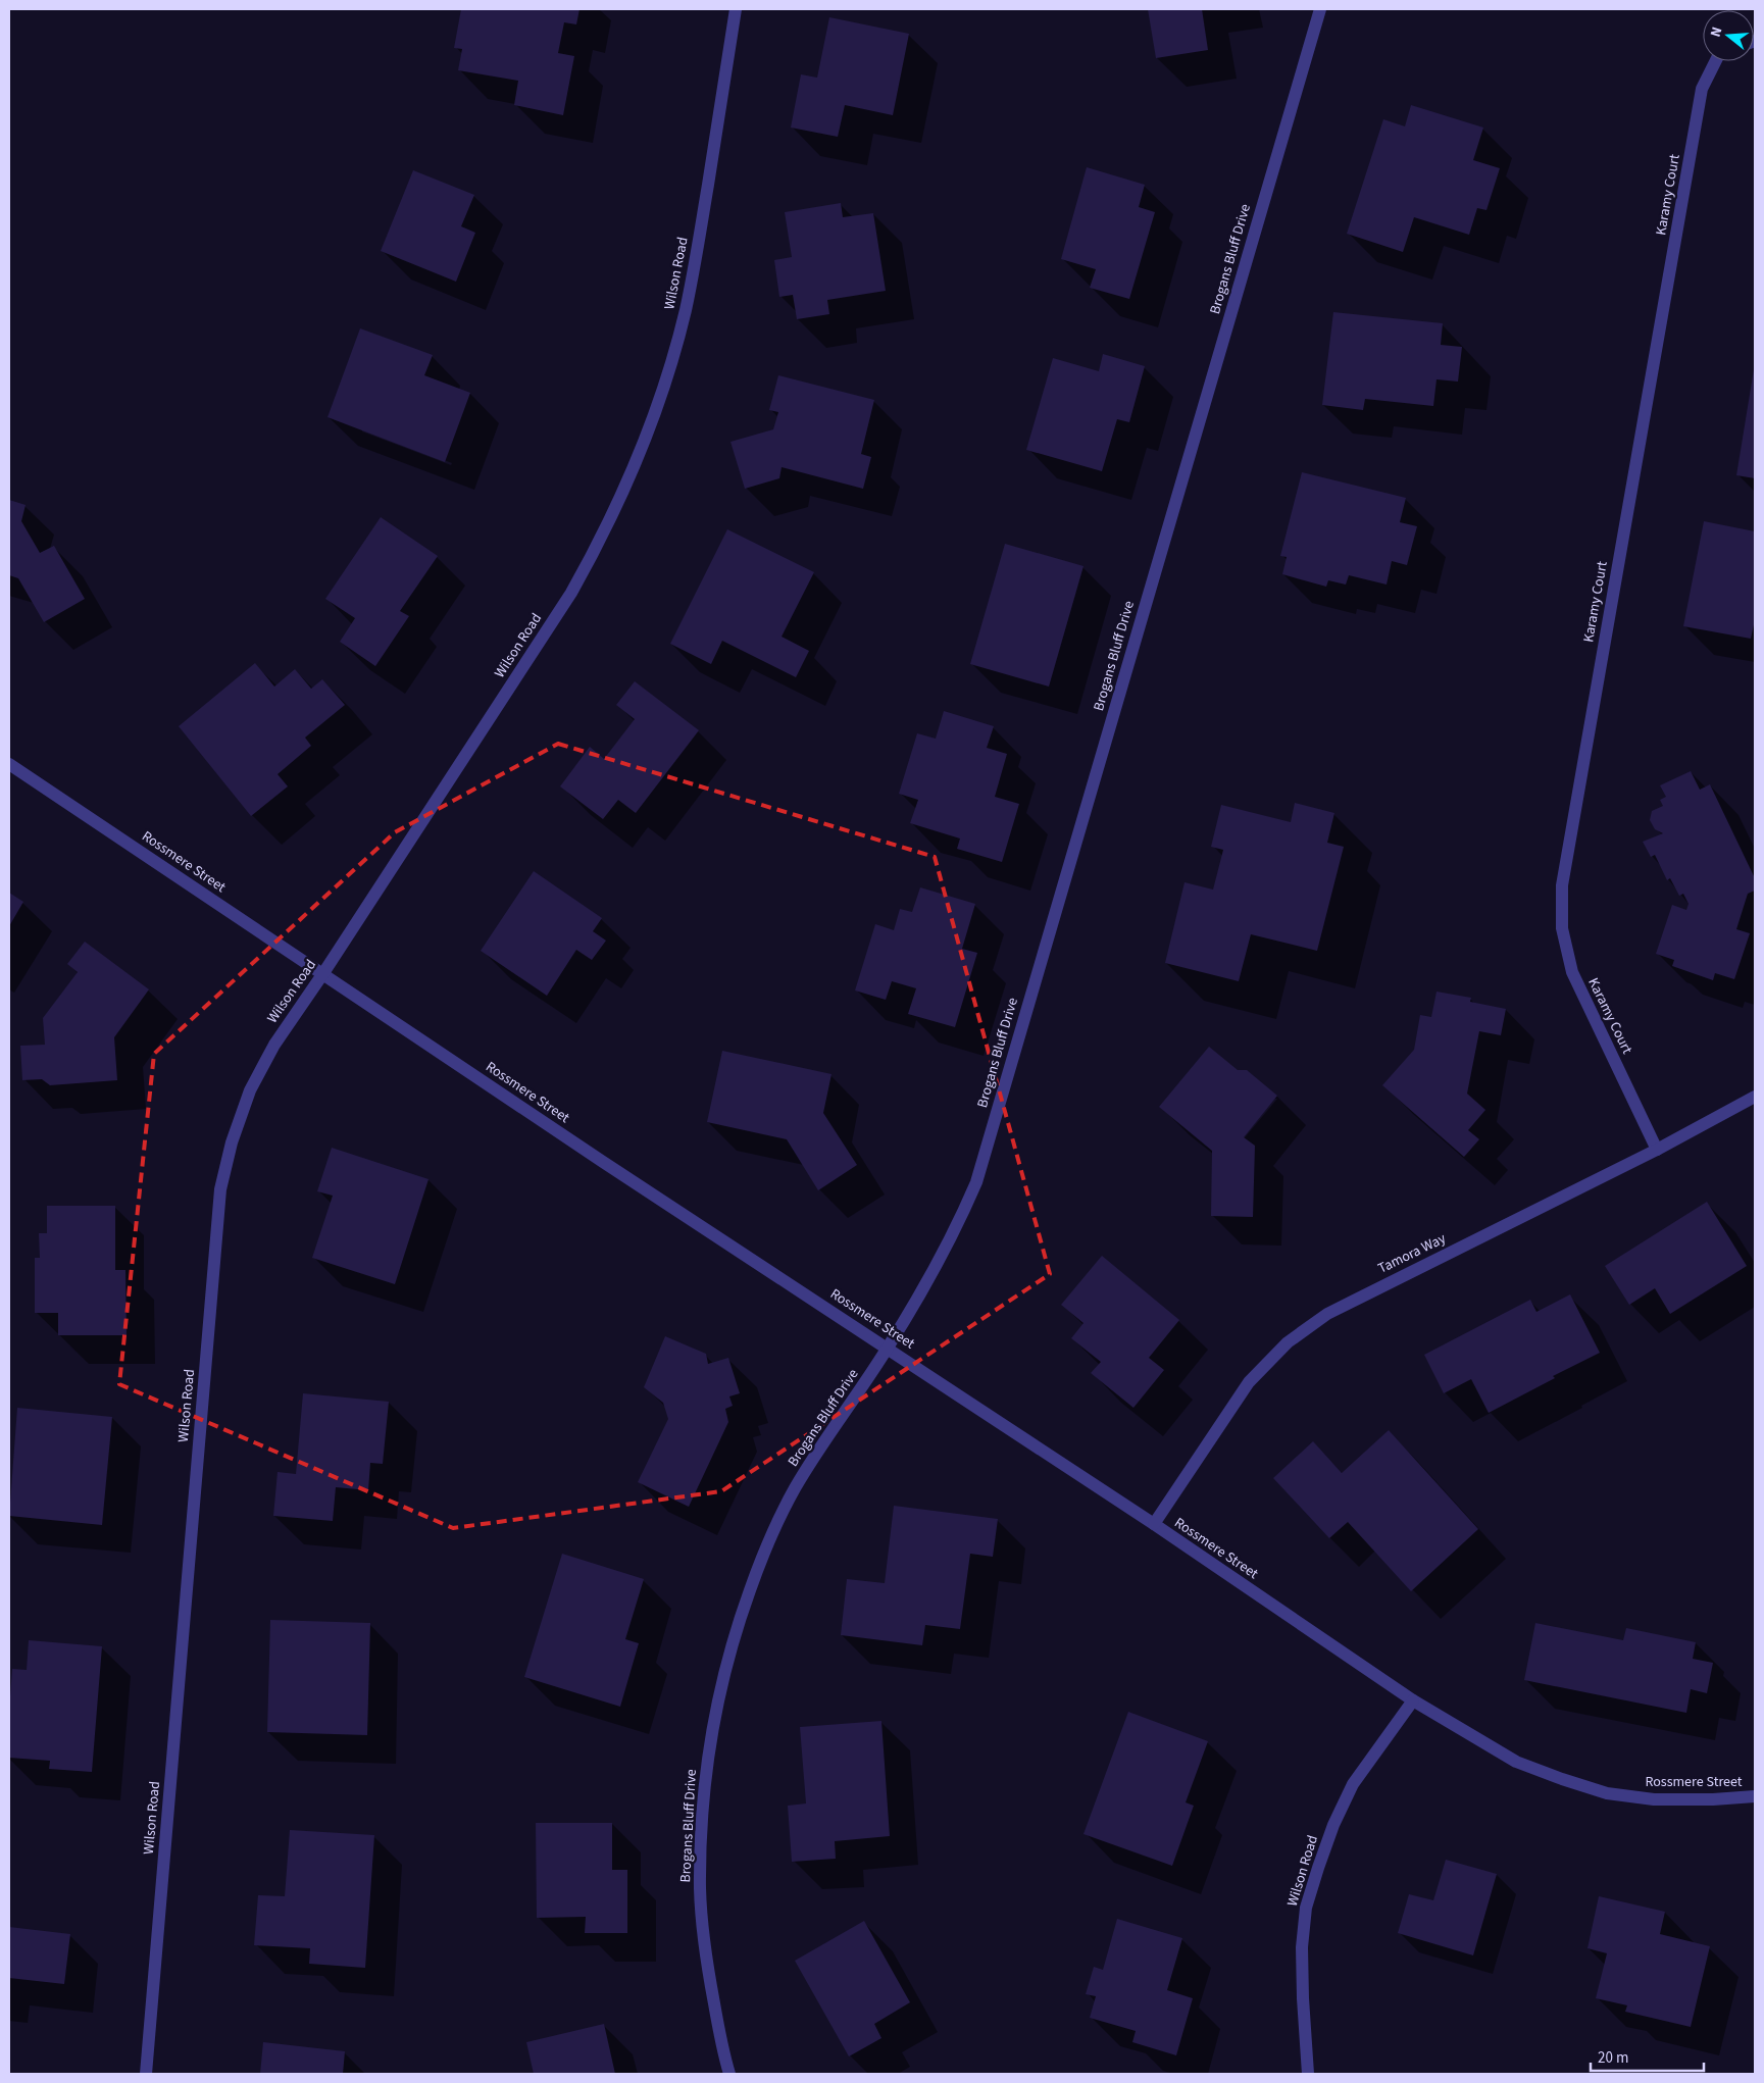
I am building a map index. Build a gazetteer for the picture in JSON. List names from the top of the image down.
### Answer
{
  "streets": {
    "street": [
      "Karamy Court",
      "Brogans Bluff Drive",
      "Wilson Road",
      "Rossmere Street",
      "Tamora Way"
    ]
  },
  "crossings": [
    ["Karamy Court", "Tamora Way"],
    ["Brogans Bluff Drive", "Rossmere Street"],
    ["Wilson Road", "Rossmere Street"],
    ["Rossmere Street", "Tamora Way"]
  ],
  "scale_bar": "20 m",
  "north": "left"
}
